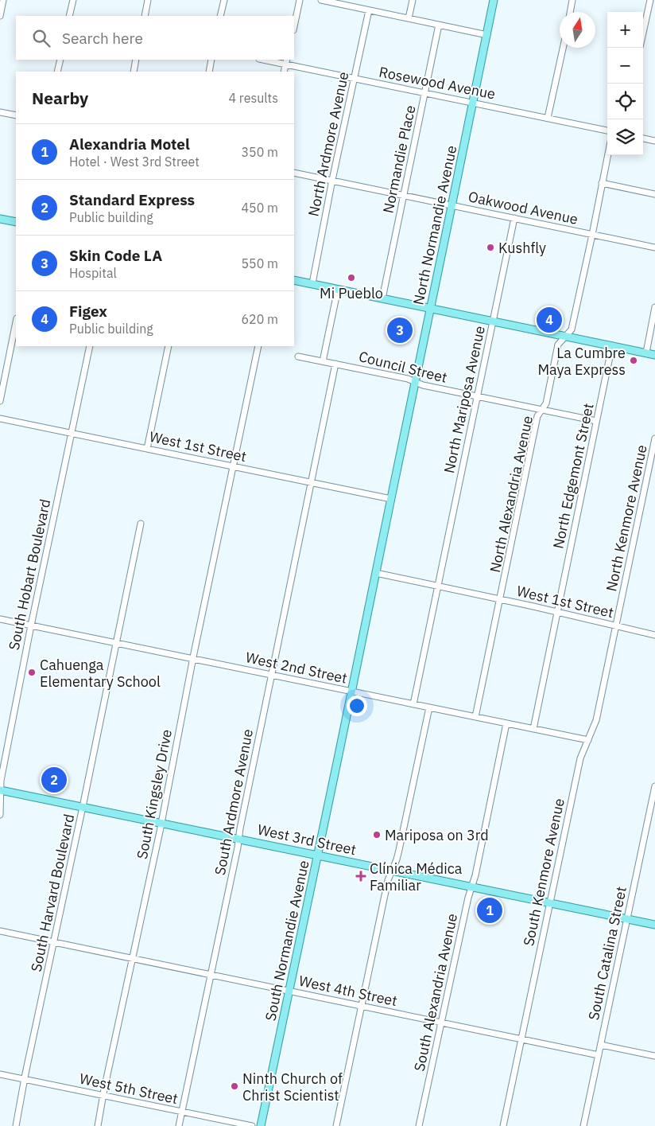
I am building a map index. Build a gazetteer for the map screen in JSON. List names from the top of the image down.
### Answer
{
  "streets": {
    "main road": ["North Normandie Avenue", "West 3rd Street", "South Normandie Avenue"],
    "street": [
      "Rosewood Avenue",
      "North Ardmore Avenue",
      "Normandie Place",
      "Oakwood Avenue",
      "Council Street",
      "North Mariposa Avenue",
      "West 1st Street",
      "North Edgemont Street",
      "North Alexandria Avenue",
      "North Kenmore Avenue",
      "South Hobart Boulevard",
      "West 2nd Street",
      "South Kingsley Drive",
      "South Ardmore Avenue",
      "South Kenmore Avenue",
      "South Harvard Boulevard",
      "South Catalina Street",
      "West 4th Street",
      "South Alexandria Avenue",
      "West 5th Street"
    ]
  },
  "crossings": [
    ["Rosewood Avenue", "North Ardmore Avenue"],
    ["Rosewood Avenue", "Normandie Place"],
    ["Rosewood Avenue", "North Normandie Avenue"],
    ["North Ardmore Avenue", "Oakwood Avenue"],
    ["Normandie Place", "Oakwood Avenue"],
    ["Oakwood Avenue", "North Normandie Avenue"],
    ["Oakwood Avenue", "North Mariposa Avenue"],
    ["Oakwood Avenue", "North Alexandria Avenue"],
    ["North Normandie Avenue", "Council Street"],
    ["North Normandie Avenue", "West 1st Street"],
    ["North Normandie Avenue", "South Normandie Avenue"],
    ["Council Street", "North Mariposa Avenue"],
    ["Council Street", "North Edgemont Street"],
    ["Council Street", "North Alexandria Avenue"],
    ["North Mariposa Avenue", "West 1st Street"],
    ["North Mariposa Avenue", "West 2nd Street"],
    ["West 1st Street", "North Edgemont Street"],
    ["West 1st Street", "North Alexandria Avenue"],
    ["West 1st Street", "North Kenmore Avenue"],
    ["West 1st Street", "South Hobart Boulevard"],
    ["West 1st Street", "South Kingsley Drive"],
    ["West 1st Street", "South Ardmore Avenue"],
    ["West 1st Street", "South Kenmore Avenue"],
    ["West 1st Street", "South Normandie Avenue"],
    ["North Edgemont Street", "West 2nd Street"],
    ["North Alexandria Avenue", "West 2nd Street"],
    ["North Kenmore Avenue", "South Kenmore Avenue"],
    ["South Hobart Boulevard", "West 2nd Street"],
    ["South Hobart Boulevard", "West 3rd Street"],
    ["West 2nd Street", "South Kingsley Drive"],
    ["West 2nd Street", "South Ardmore Avenue"],
    ["West 2nd Street", "South Kenmore Avenue"],
    ["West 2nd Street", "South Harvard Boulevard"],
    ["West 2nd Street", "South Normandie Avenue"],
    ["West 2nd Street", "South Alexandria Avenue"],
    ["South Kingsley Drive", "West 3rd Street"],
    ["South Kingsley Drive", "West 4th Street"],
    ["South Kingsley Drive", "West 5th Street"],
    ["South Ardmore Avenue", "West 3rd Street"],
    ["South Ardmore Avenue", "West 4th Street"],
    ["South Ardmore Avenue", "West 5th Street"],
    ["West 3rd Street", "South Kenmore Avenue"],
    ["West 3rd Street", "South Harvard Boulevard"],
    ["West 3rd Street", "South Normandie Avenue"],
    ["West 3rd Street", "South Catalina Street"],
    ["West 3rd Street", "South Alexandria Avenue"],
    ["South Kenmore Avenue", "West 4th Street"],
    ["South Harvard Boulevard", "West 4th Street"],
    ["South Harvard Boulevard", "West 5th Street"],
    ["South Normandie Avenue", "West 4th Street"],
    ["South Catalina Street", "West 4th Street"],
    ["West 4th Street", "South Alexandria Avenue"]
  ],
  "places": {
    "other": [
      "Kushfly",
      "Mi Pueblo",
      "La Cumbre Maya Express",
      "Cahuenga Elementary School",
      "Mariposa on 3rd",
      "Ninth Church of Christ Scientist"
    ],
    "health": ["Clínica Médica Familiar"]
  },
  "north": "top",
  "page": {
    "map_buttons": ["+", "−"],
    "search": "Search here",
    "heading": ["Nearby", "4 results"],
    "list": [
      {
        "mark": "1",
        "name": "Alexandria Motel",
        "note": "Hotel · West 3rd Street",
        "value": "350 m"
      },
      {
        "mark": "2",
        "name": "Standard Express",
        "note": "Public building",
        "value": "450 m"
      },
      {
        "mark": "3",
        "name": "Skin Code LA",
        "note": "Hospital",
        "value": "550 m"
      },
      {
        "mark": "4",
        "name": "Figex",
        "note": "Public building",
        "value": "620 m"
      }
    ],
    "pins": [
      "4",
      "3",
      "2",
      "1"
    ]
  }
}
